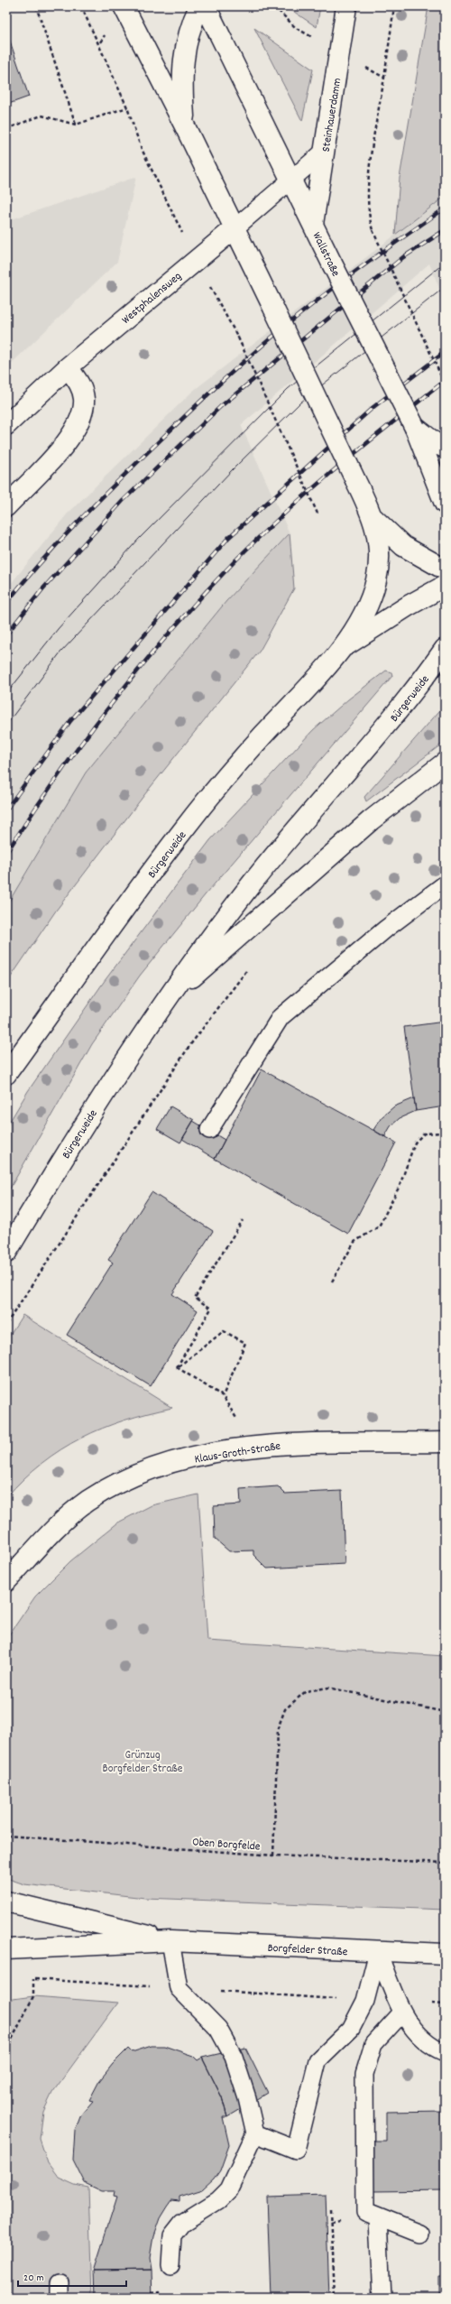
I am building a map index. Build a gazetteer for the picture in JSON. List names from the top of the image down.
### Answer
{
  "streets": {
    "main road": [
      "Steinhauerdamm",
      "Wallstraße",
      "Westphalensweg",
      "Bürgerweide",
      "Klaus-Groth-Straße",
      "Borgfelder Straße"
    ],
    "path": ["Oben Borgfelde"]
  },
  "crossings": [
    ["Steinhauerdamm", "Wallstraße"]
  ],
  "parks": ["Grünzug Borgfelder Straße"],
  "scale_bar": "20 m"
}
